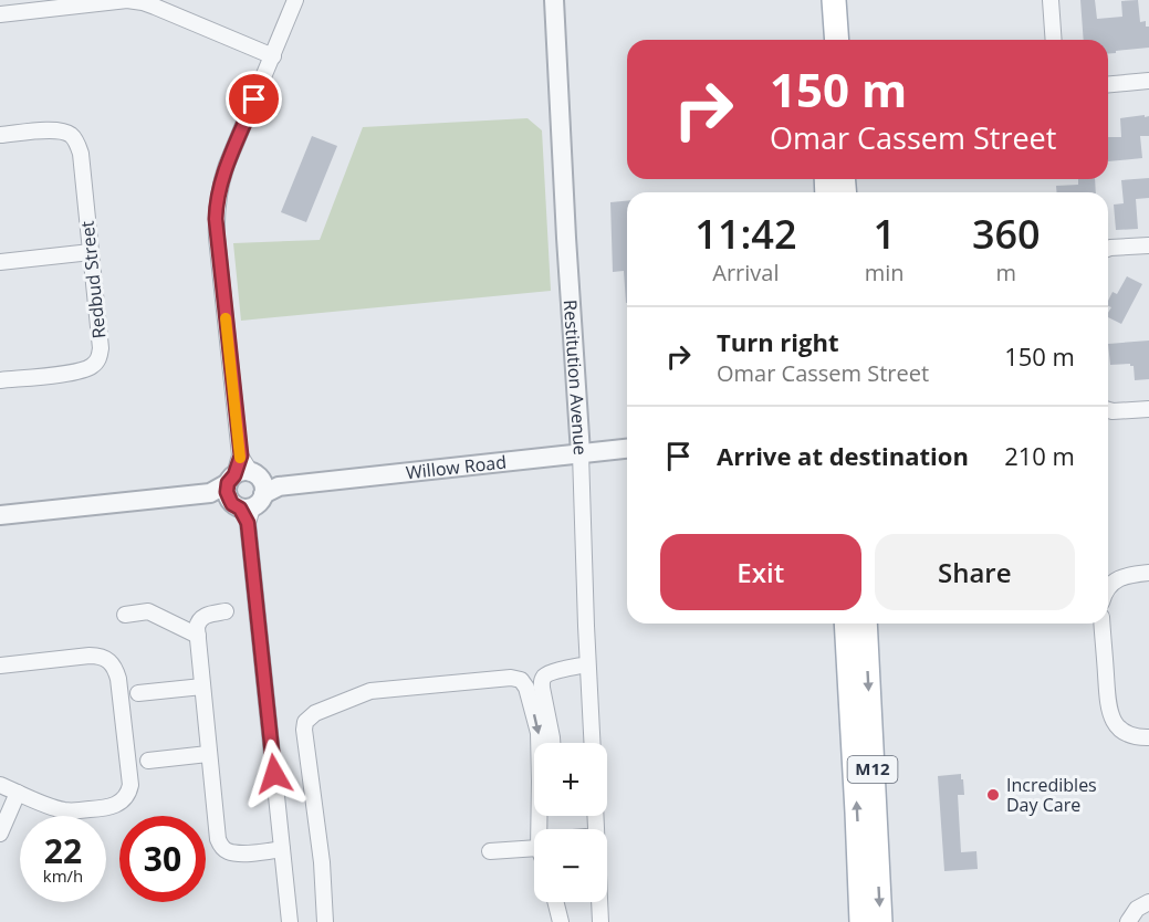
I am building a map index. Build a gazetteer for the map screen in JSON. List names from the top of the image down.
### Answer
{
  "streets": {
    "main road": ["M12"],
    "street": ["Redbud Street", "Restitution Avenue", "Willow Road"]
  },
  "crossings": [
    ["Restitution Avenue", "Willow Road"]
  ],
  "places": ["Incredibles Day Care"],
  "page": {
    "turn": ["150 m", "Omar Cassem Street"],
    "eta": [
      "11:42",
      "Arrival",
      "1",
      "min",
      "360",
      "m"
    ],
    "list": [
      {
        "name": "Turn right",
        "note": "Omar Cassem Street",
        "value": "150 m"
      },
      {
        "name": "Arrive at destination",
        "value": "210 m"
      }
    ],
    "buttons": ["Exit", "Share"],
    "map_buttons": ["+", "−"],
    "speed": "22 km/h",
    "limit": "30"
  }
}
